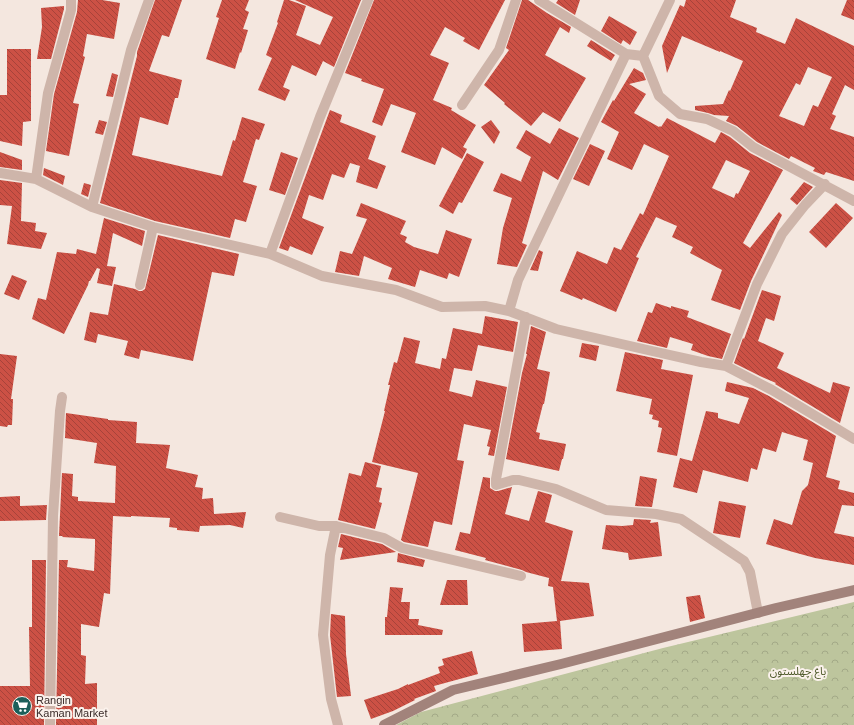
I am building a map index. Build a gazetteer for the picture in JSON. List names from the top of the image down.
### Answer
{
  "parks": ["باغ چهلستون"],
  "places": {
    "supermarket": ["Rangin Kaman Market"]
  }
}
